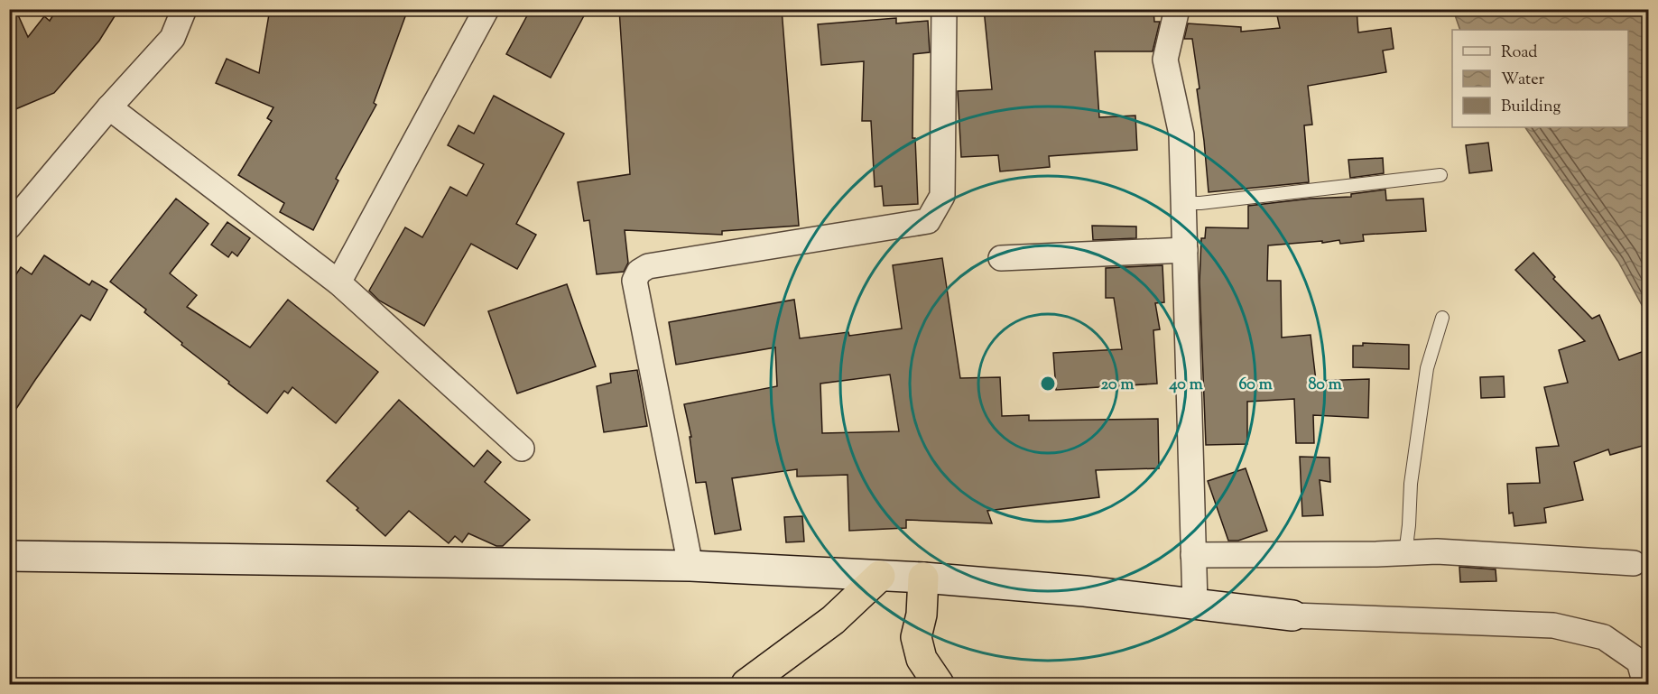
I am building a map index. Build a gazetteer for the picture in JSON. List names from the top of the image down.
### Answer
{
  "legend": ["Road", "Water", "Building"],
  "rings": [
    "20 m",
    "40 m",
    "60 m",
    "80 m"
  ]
}
